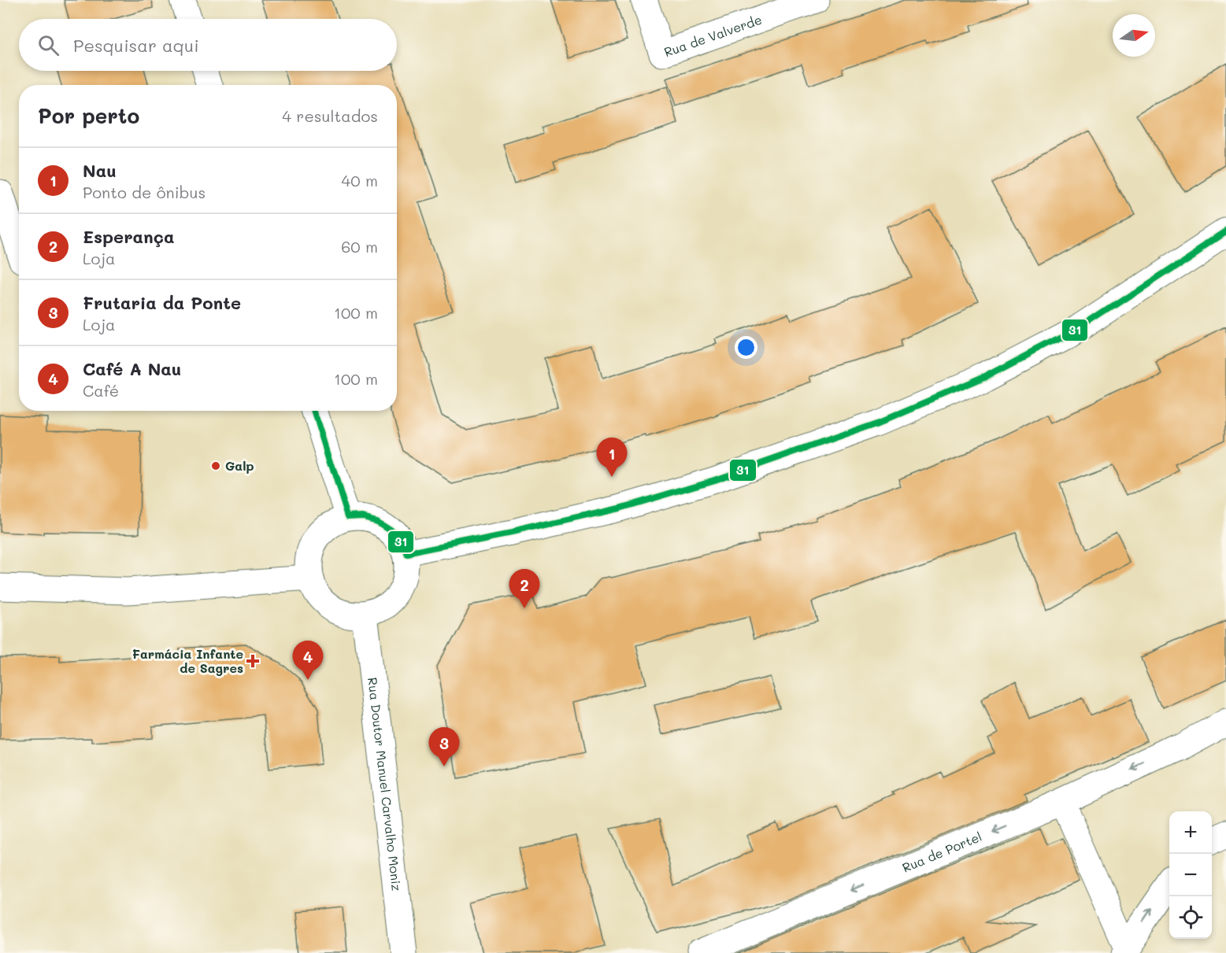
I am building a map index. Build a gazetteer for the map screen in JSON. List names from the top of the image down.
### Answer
{
  "streets": {
    "street": ["Rua de Valverde", "Rua Doutor Manuel Carvalho Moniz", "Rua de Portel"]
  },
  "one_way": ["Rua de Portel"],
  "places": {
    "other": ["Galp"],
    "health": ["Farmácia Infante de Sagres"]
  },
  "lines": ["transit line 31"],
  "north": "right",
  "page": {
    "search": "Pesquisar aqui",
    "heading": ["Por perto", "4 resultados"],
    "list": [
      {
        "mark": "1",
        "name": "Nau",
        "note": "Ponto de ônibus",
        "value": "40 m"
      },
      {
        "mark": "2",
        "name": "Esperança",
        "note": "Loja",
        "value": "60 m"
      },
      {
        "mark": "3",
        "name": "Frutaria da Ponte",
        "note": "Loja",
        "value": "100 m"
      },
      {
        "mark": "4",
        "name": "Café A Nau",
        "note": "Café",
        "value": "100 m"
      }
    ],
    "pins": [
      "1",
      "2",
      "4",
      "3"
    ],
    "map_buttons": ["+", "−"]
  }
}
